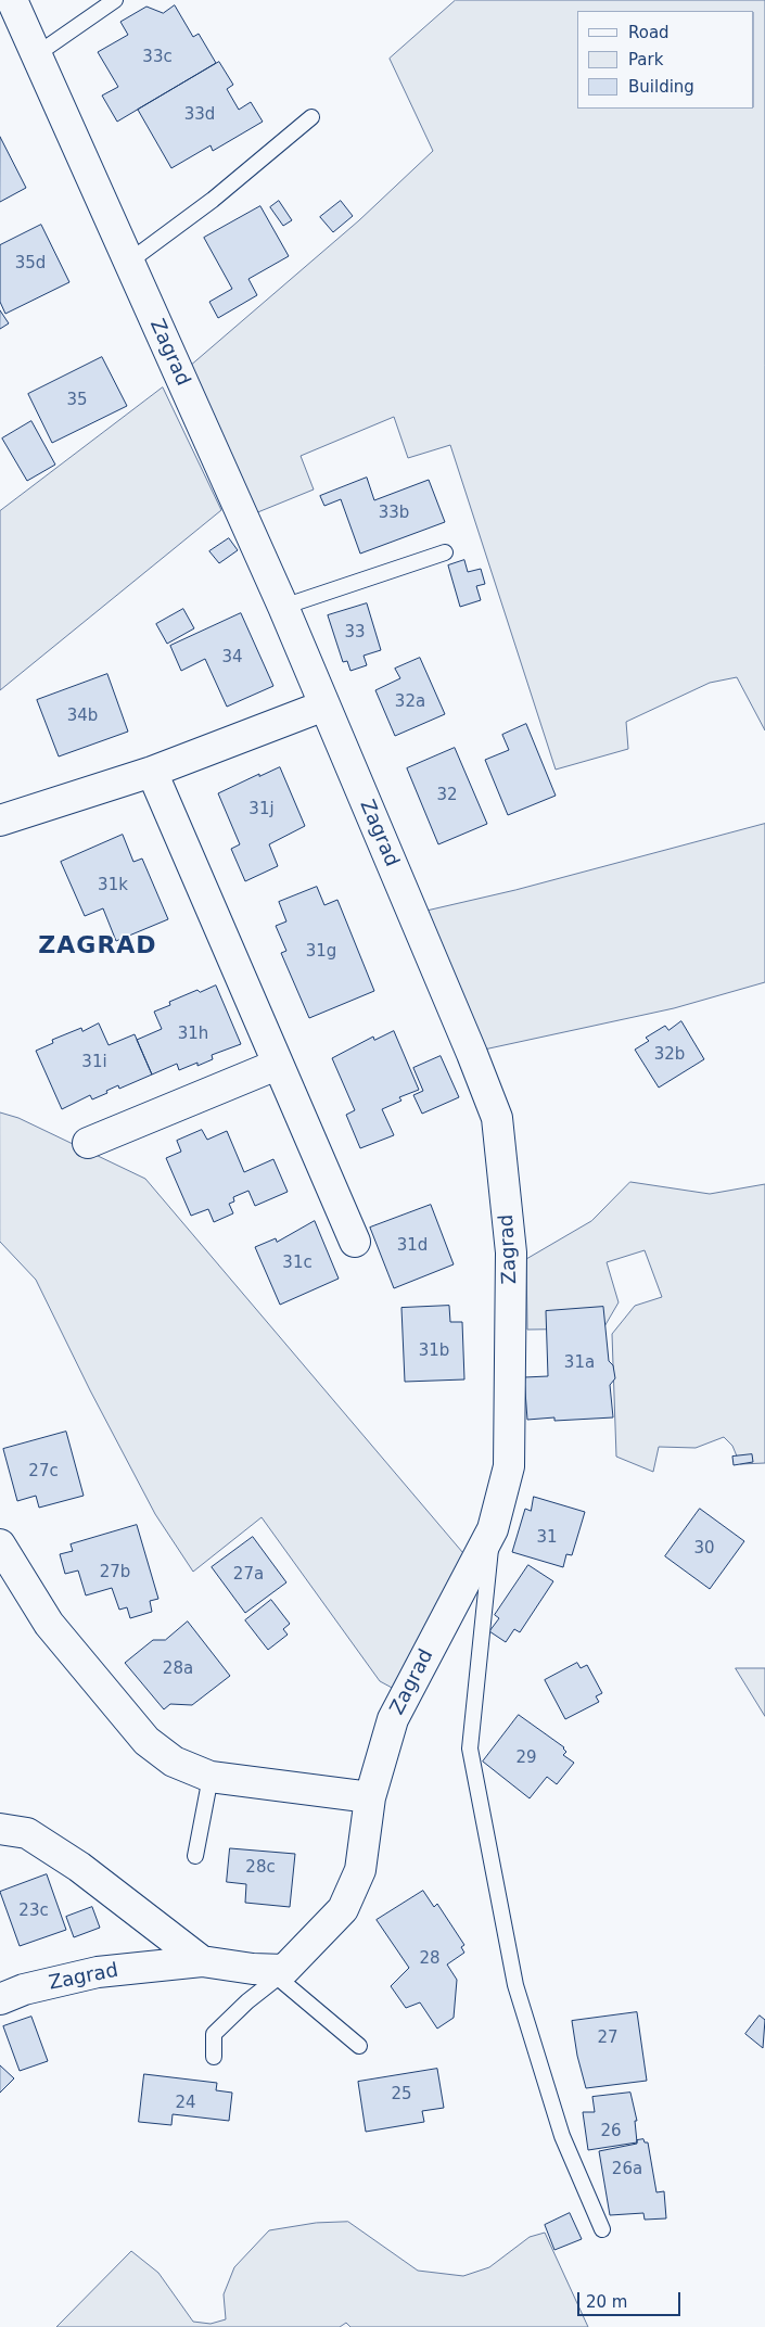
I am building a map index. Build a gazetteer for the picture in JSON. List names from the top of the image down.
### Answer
{
  "streets": {
    "street": ["Zagrad"]
  },
  "districts": ["ZAGRAD"],
  "house_numbers": [
    "33c",
    "33d",
    "35d",
    "35",
    "33b",
    "33",
    "34",
    "32a",
    "34b",
    "32",
    "31j",
    "31k",
    "31g",
    "31h",
    "32b",
    "31i",
    "31d",
    "31c",
    "31b",
    "31a",
    "27c",
    "31",
    "30",
    "27b",
    "27a",
    "28a",
    "29",
    "28c",
    "23c",
    "28",
    "27",
    "25",
    "24",
    "26",
    "26a"
  ],
  "legend": ["Road", "Park", "Building"],
  "scale_bar": "20 m"
}
